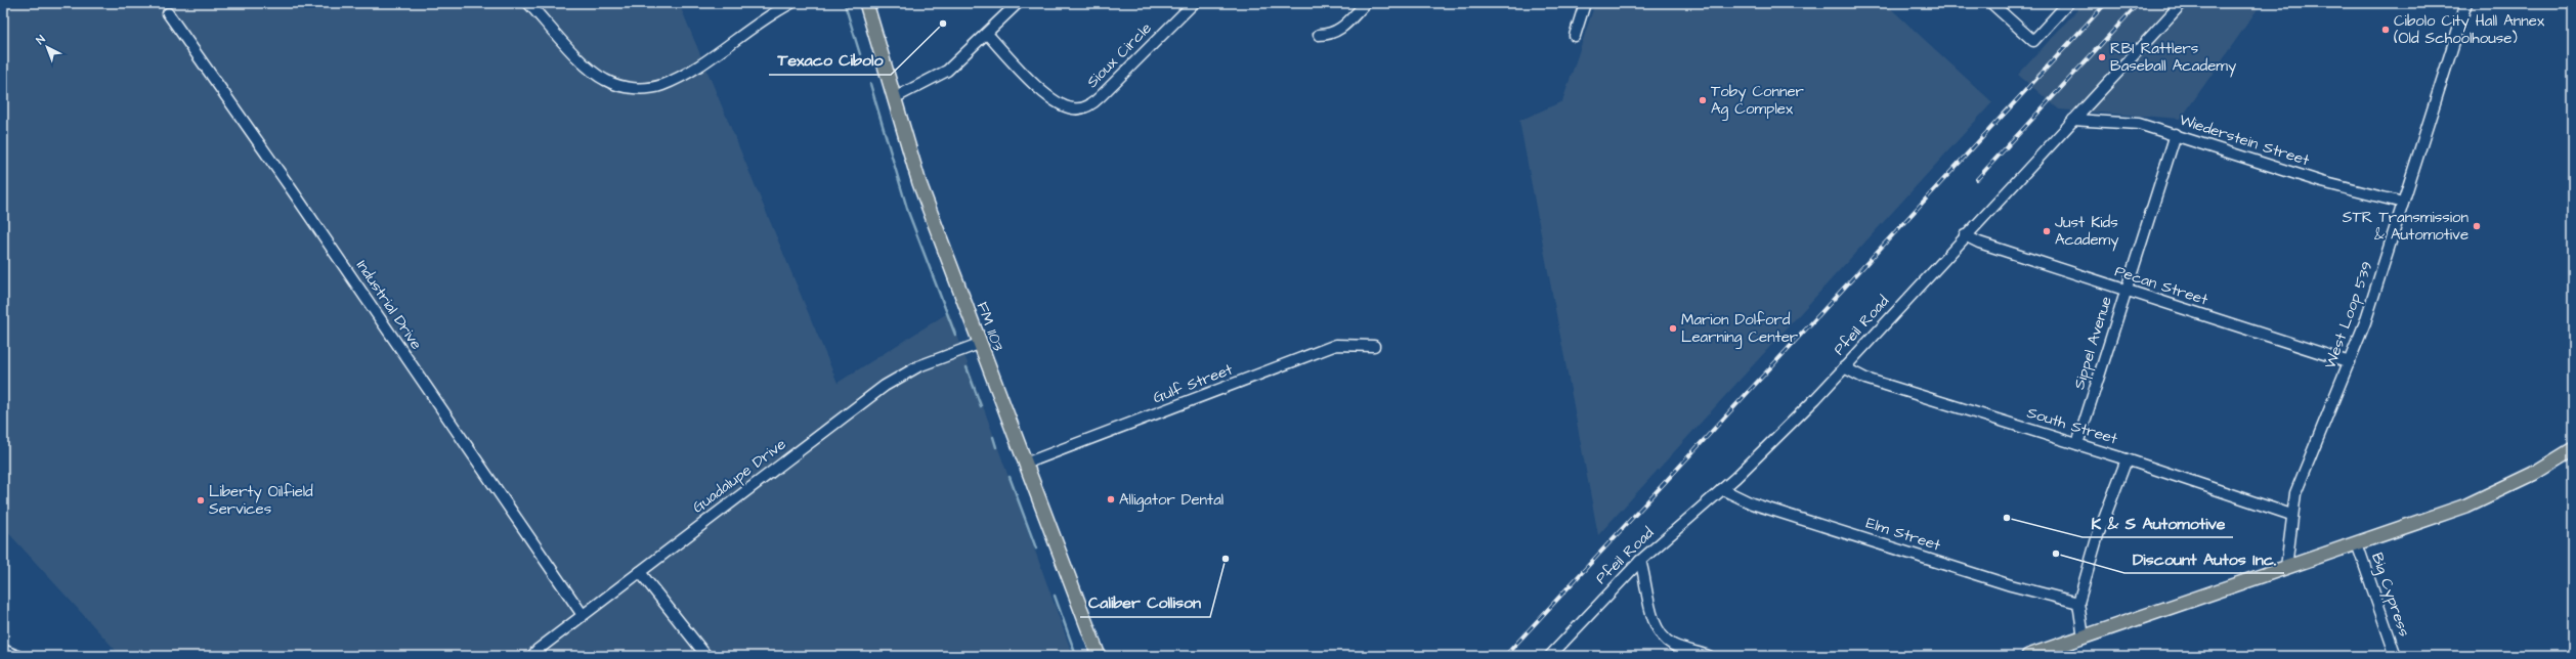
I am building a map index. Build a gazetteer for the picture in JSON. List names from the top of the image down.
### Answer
{
  "streets": {
    "main road": ["FM 1103"],
    "street": [
      "Sioux Circle",
      "Wiederstein Street",
      "Pecan Street",
      "Industrial Drive",
      "West Loop 539",
      "Pfeil Road",
      "Sippel Avenue",
      "Gulf Street",
      "South Street",
      "Guadalupe Drive",
      "Elm Street",
      "Big Cypress"
    ]
  },
  "crossings": [
    ["Wiederstein Street", "West Loop 539"],
    ["Wiederstein Street", "Pfeil Road"],
    ["Wiederstein Street", "Sippel Avenue"],
    ["Pecan Street", "West Loop 539"],
    ["Pecan Street", "Pfeil Road"],
    ["Pecan Street", "Sippel Avenue"],
    ["Industrial Drive", "Guadalupe Drive"],
    ["West Loop 539", "South Street"],
    ["Pfeil Road", "South Street"],
    ["Pfeil Road", "Elm Street"],
    ["FM 1103", "Gulf Street"],
    ["FM 1103", "Guadalupe Drive"],
    ["Sippel Avenue", "South Street"]
  ],
  "places": [
    "Texaco Cibolo",
    "Cibolo City Hall Annex (Old Schoolhouse)",
    "RBI Rattlers Baseball Academy",
    "Toby Conner Ag Complex",
    "STR Transmission & Automotive",
    "Just Kids Academy",
    "Marion Dolford Learning Center",
    "Alligator Dental",
    "Liberty Oilfield Services",
    "K & S Automotive",
    "Discount Autos Inc.",
    "Caliber Collison"
  ],
  "north": "top left"
}
